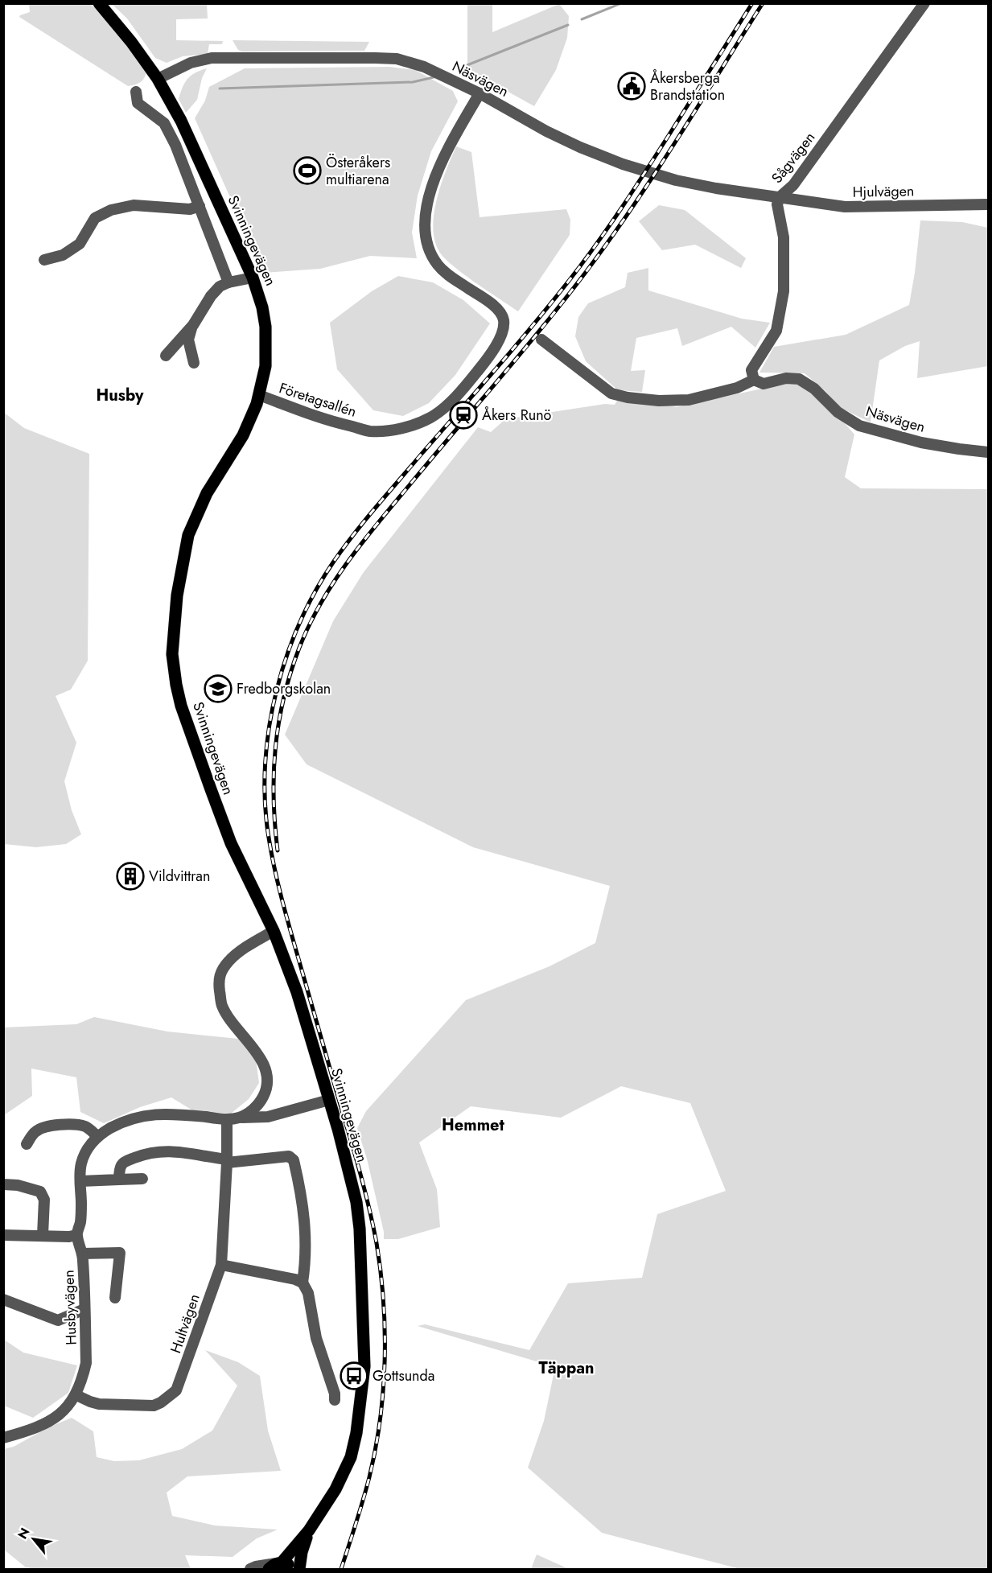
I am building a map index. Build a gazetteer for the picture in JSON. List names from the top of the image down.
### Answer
{
  "streets": {
    "main road": ["Svinningevägen"],
    "street": [
      "Näsvägen",
      "Sågvägen",
      "Hjulvägen",
      "Företagsallén",
      "Husbyvägen",
      "Hultvägen"
    ]
  },
  "crossings": [
    ["Näsvägen", "Sågvägen"],
    ["Näsvägen", "Hjulvägen"],
    ["Näsvägen", "Svinningevägen"],
    ["Näsvägen", "Företagsallén"],
    ["Sågvägen", "Hjulvägen"],
    ["Svinningevägen", "Företagsallén"],
    ["Svinningevägen", "Husbyvägen"],
    ["Husbyvägen", "Hultvägen"]
  ],
  "districts": ["Husby", "Hemmet", "Täppan"],
  "places": {
    "public building": ["Åkersberga Brandstation"],
    "sports": ["Österåkers multiarena"],
    "station": ["Åkers Runö"],
    "school or university": ["Fredborgskolan"],
    "building": ["Vildvittran"],
    "bus stop": ["Gottsunda"]
  },
  "north": "top left"
}
